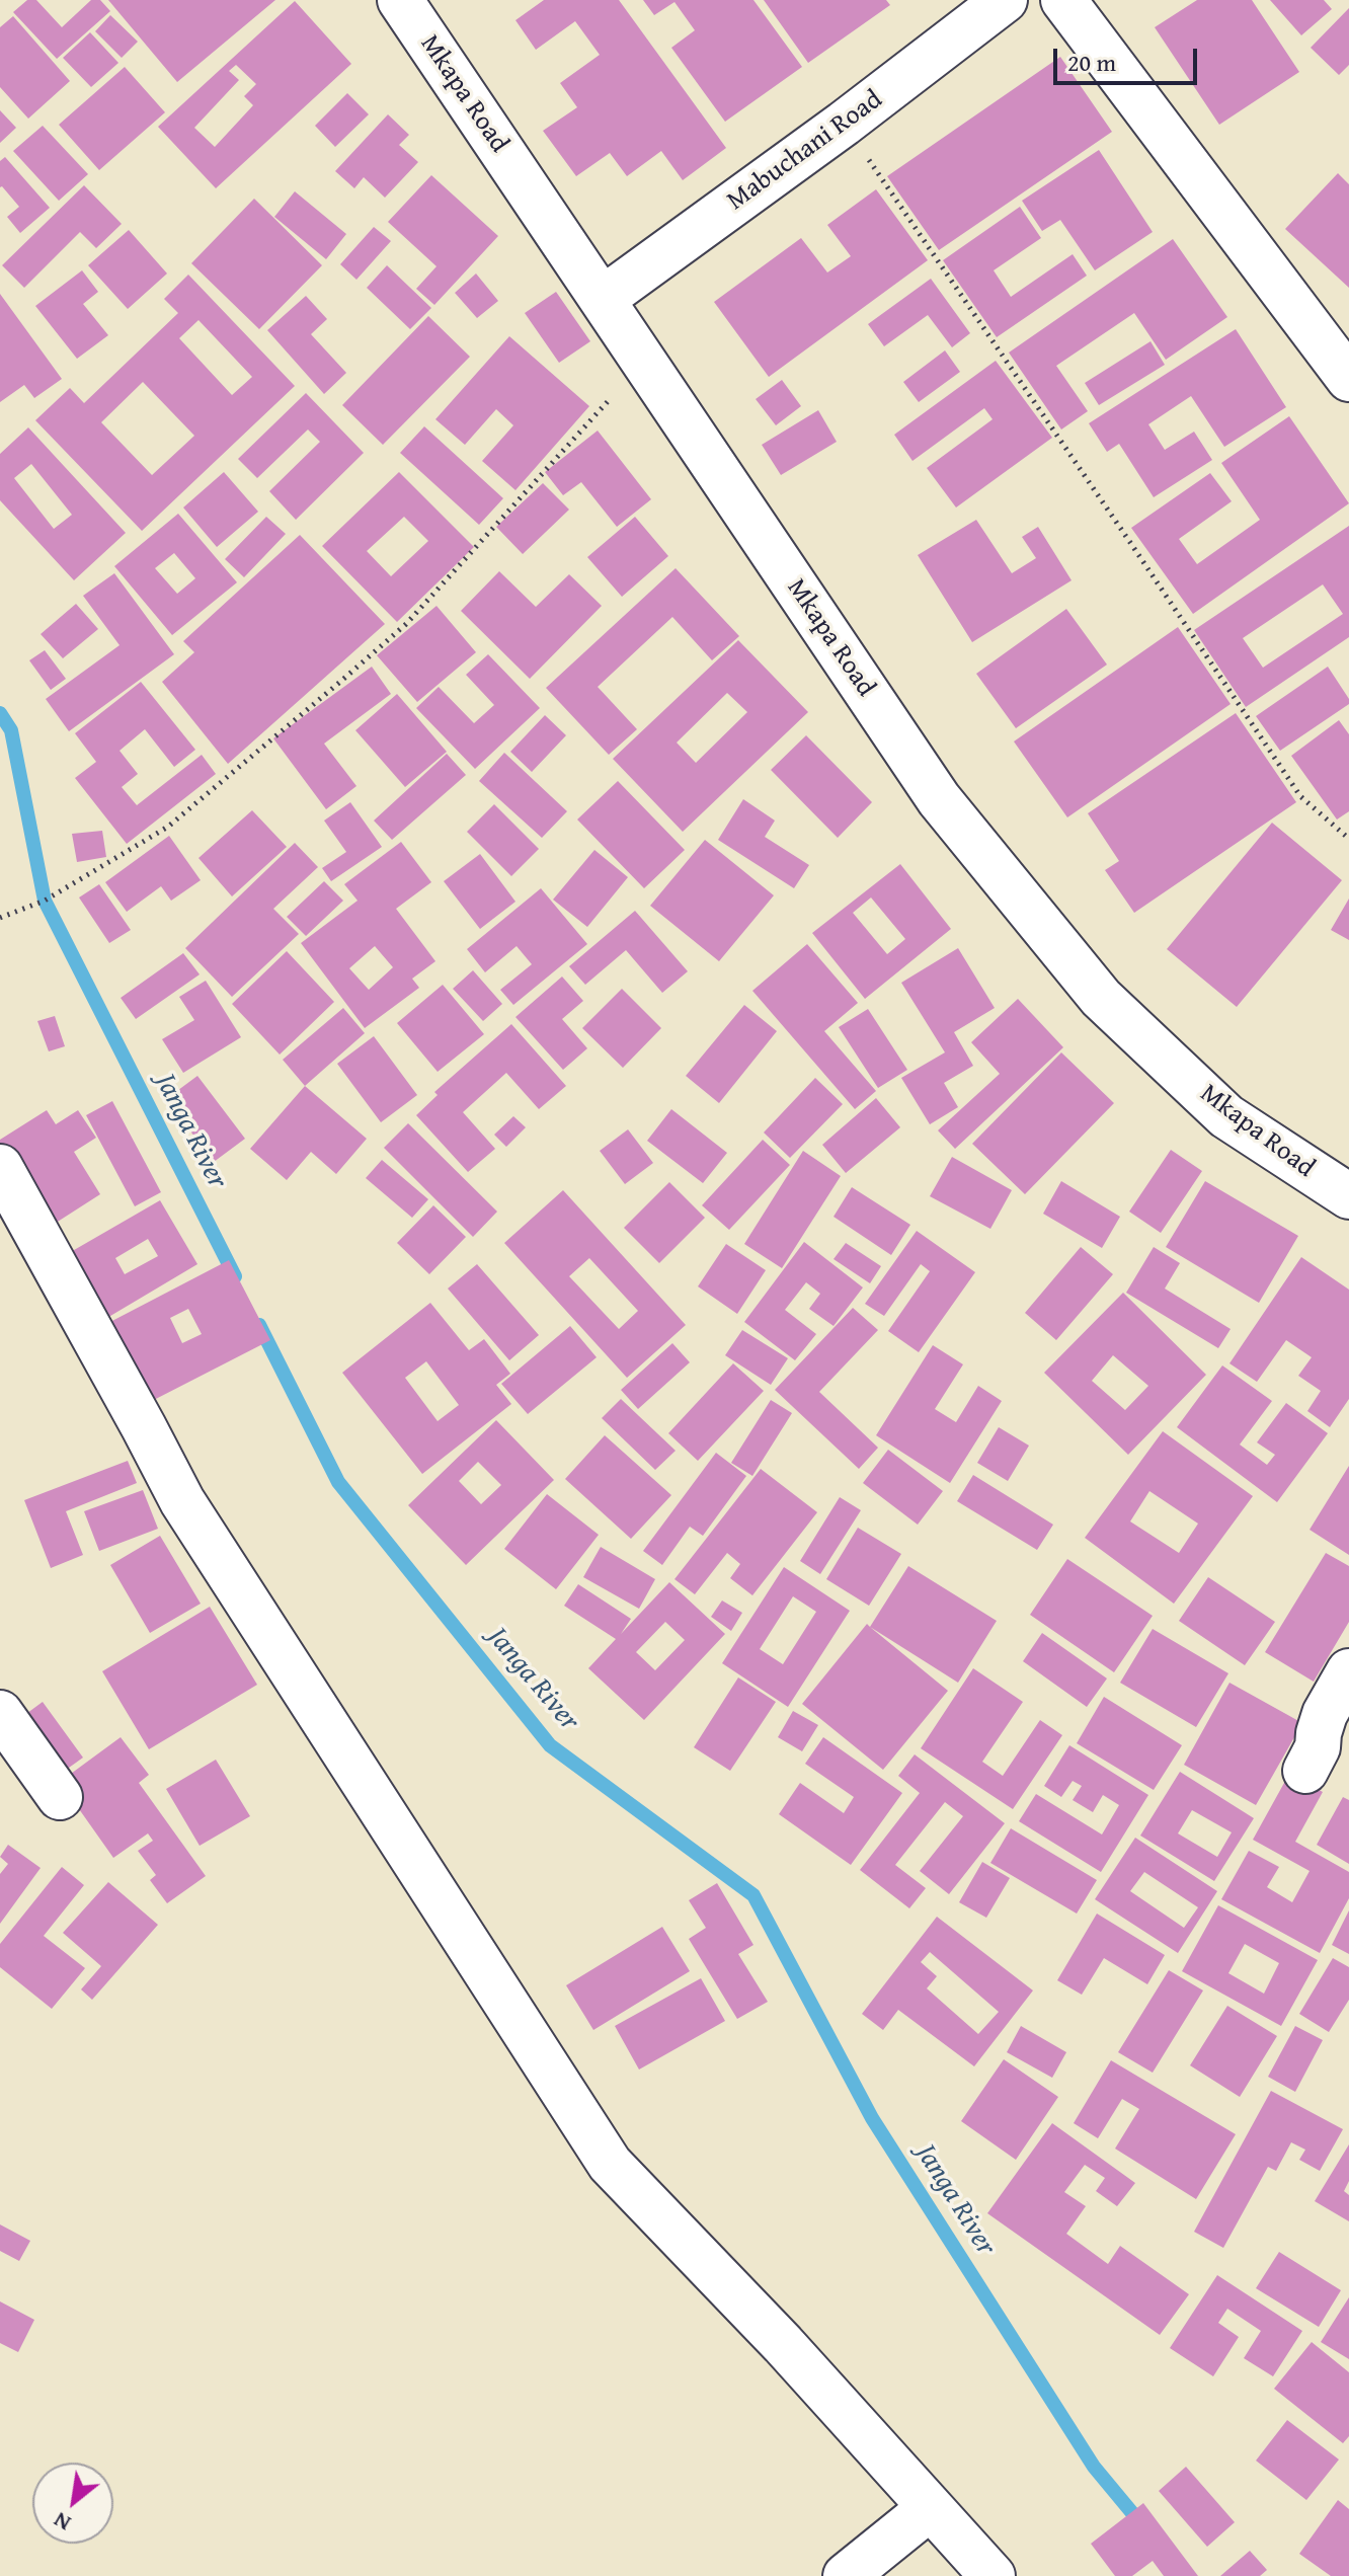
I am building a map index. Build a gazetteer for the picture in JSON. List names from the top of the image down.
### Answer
{
  "streets": {
    "street": ["Mkapa Road", "Mabuchani Road"]
  },
  "crossings": [
    ["Mkapa Road", "Mabuchani Road"]
  ],
  "water": ["Janga River"],
  "scale_bar": "20 m",
  "north": "bottom left"
}
